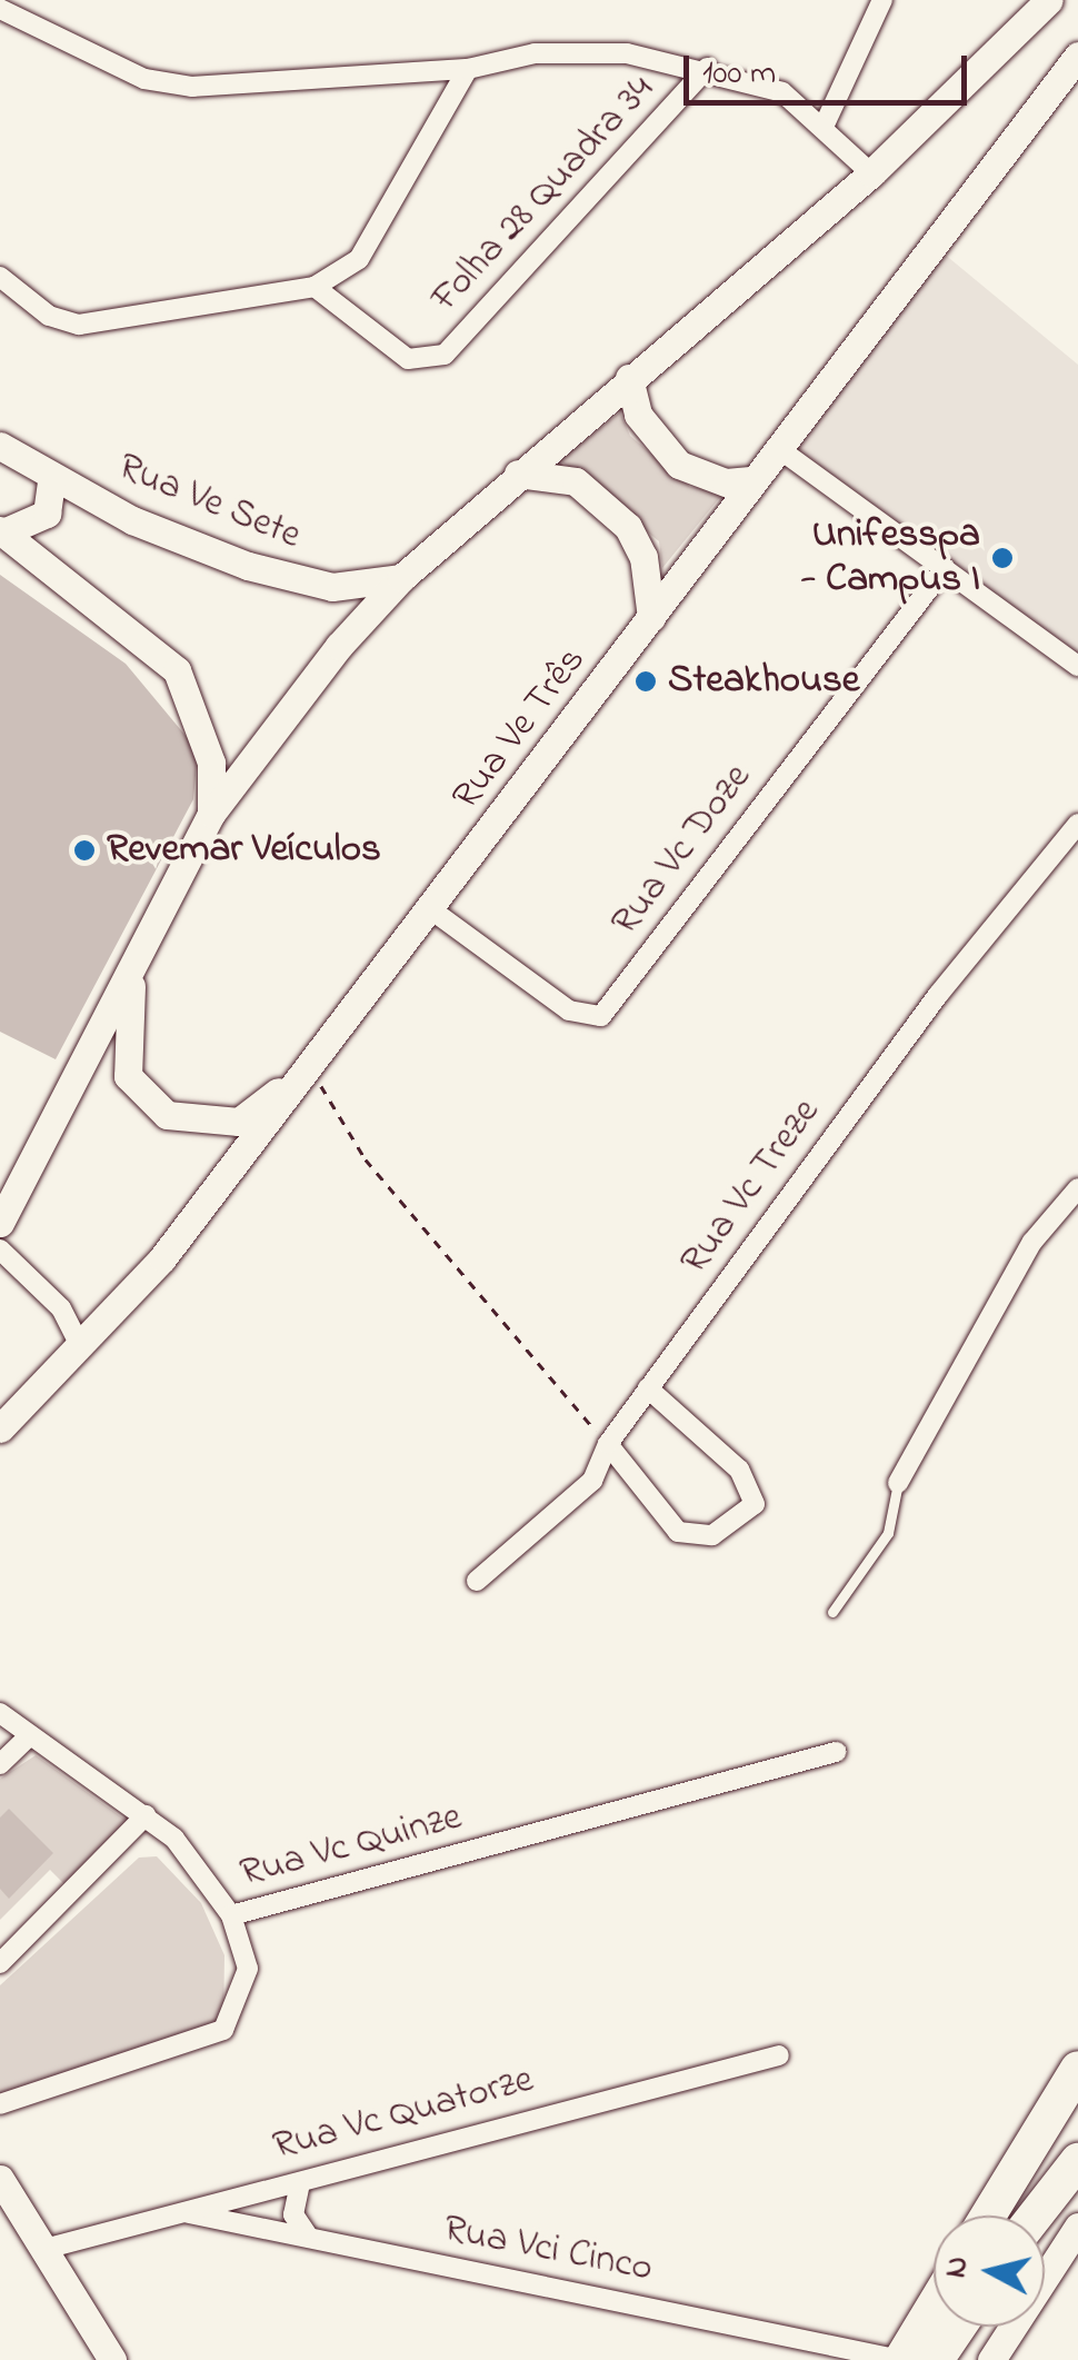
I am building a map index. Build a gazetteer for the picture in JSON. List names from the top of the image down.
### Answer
{
  "streets": {
    "main road": ["Rua Ve Sete", "Rua Ve Três"],
    "street": [
      "Folha 28 Quadra 34",
      "Rua Vc Doze",
      "Rua Vc Treze",
      "Rua Vc Quinze",
      "Rua Vc Quatorze",
      "Rua Vci Cinco"
    ]
  },
  "crossings": [
    ["Rua Ve Três", "Rua Vc Doze"],
    ["Rua Vc Quatorze", "Rua Vci Cinco"]
  ],
  "places": ["Unifesspa - Campus I", "Steakhouse", "Revemar Veículos"],
  "scale_bar": "100 m",
  "north": "left"
}
